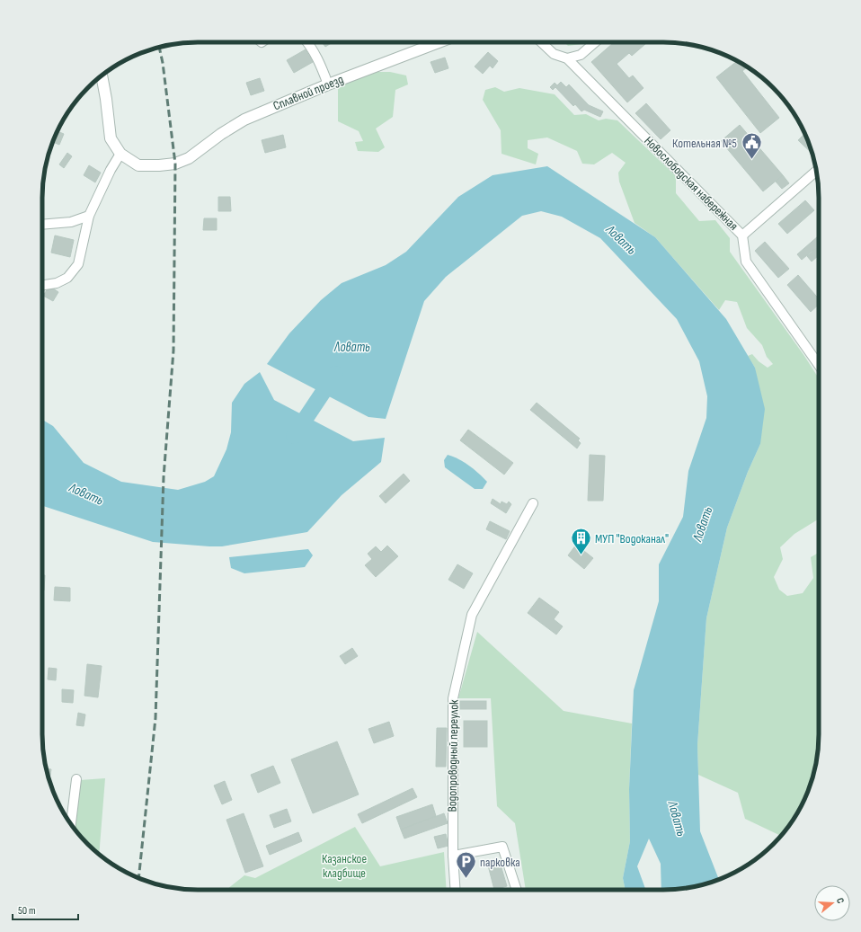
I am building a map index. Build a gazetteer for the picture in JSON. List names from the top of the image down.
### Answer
{
  "streets": {
    "street": ["Сплавной проезд", "Новослободская набережная", "Водопроводный переулок"]
  },
  "water": ["Ловать"],
  "parks": ["Казанское кладбище"],
  "places": {
    "public building": ["Котельная №5"],
    "building": ["МУП \"Водоканал\""],
    "parking": ["парковка"]
  },
  "scale_bar": "50 m",
  "north": "right"
}
